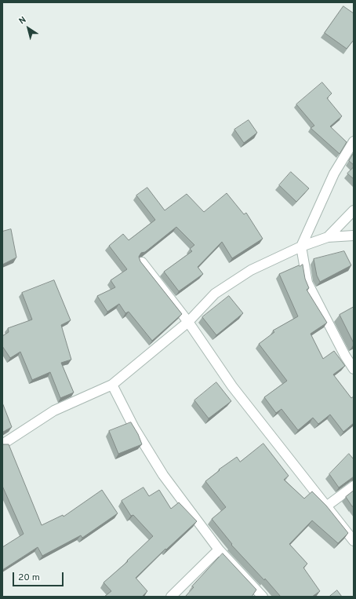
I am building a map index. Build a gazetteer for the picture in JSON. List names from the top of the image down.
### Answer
{
  "scale_bar": "20 m",
  "north": "top left"
}
